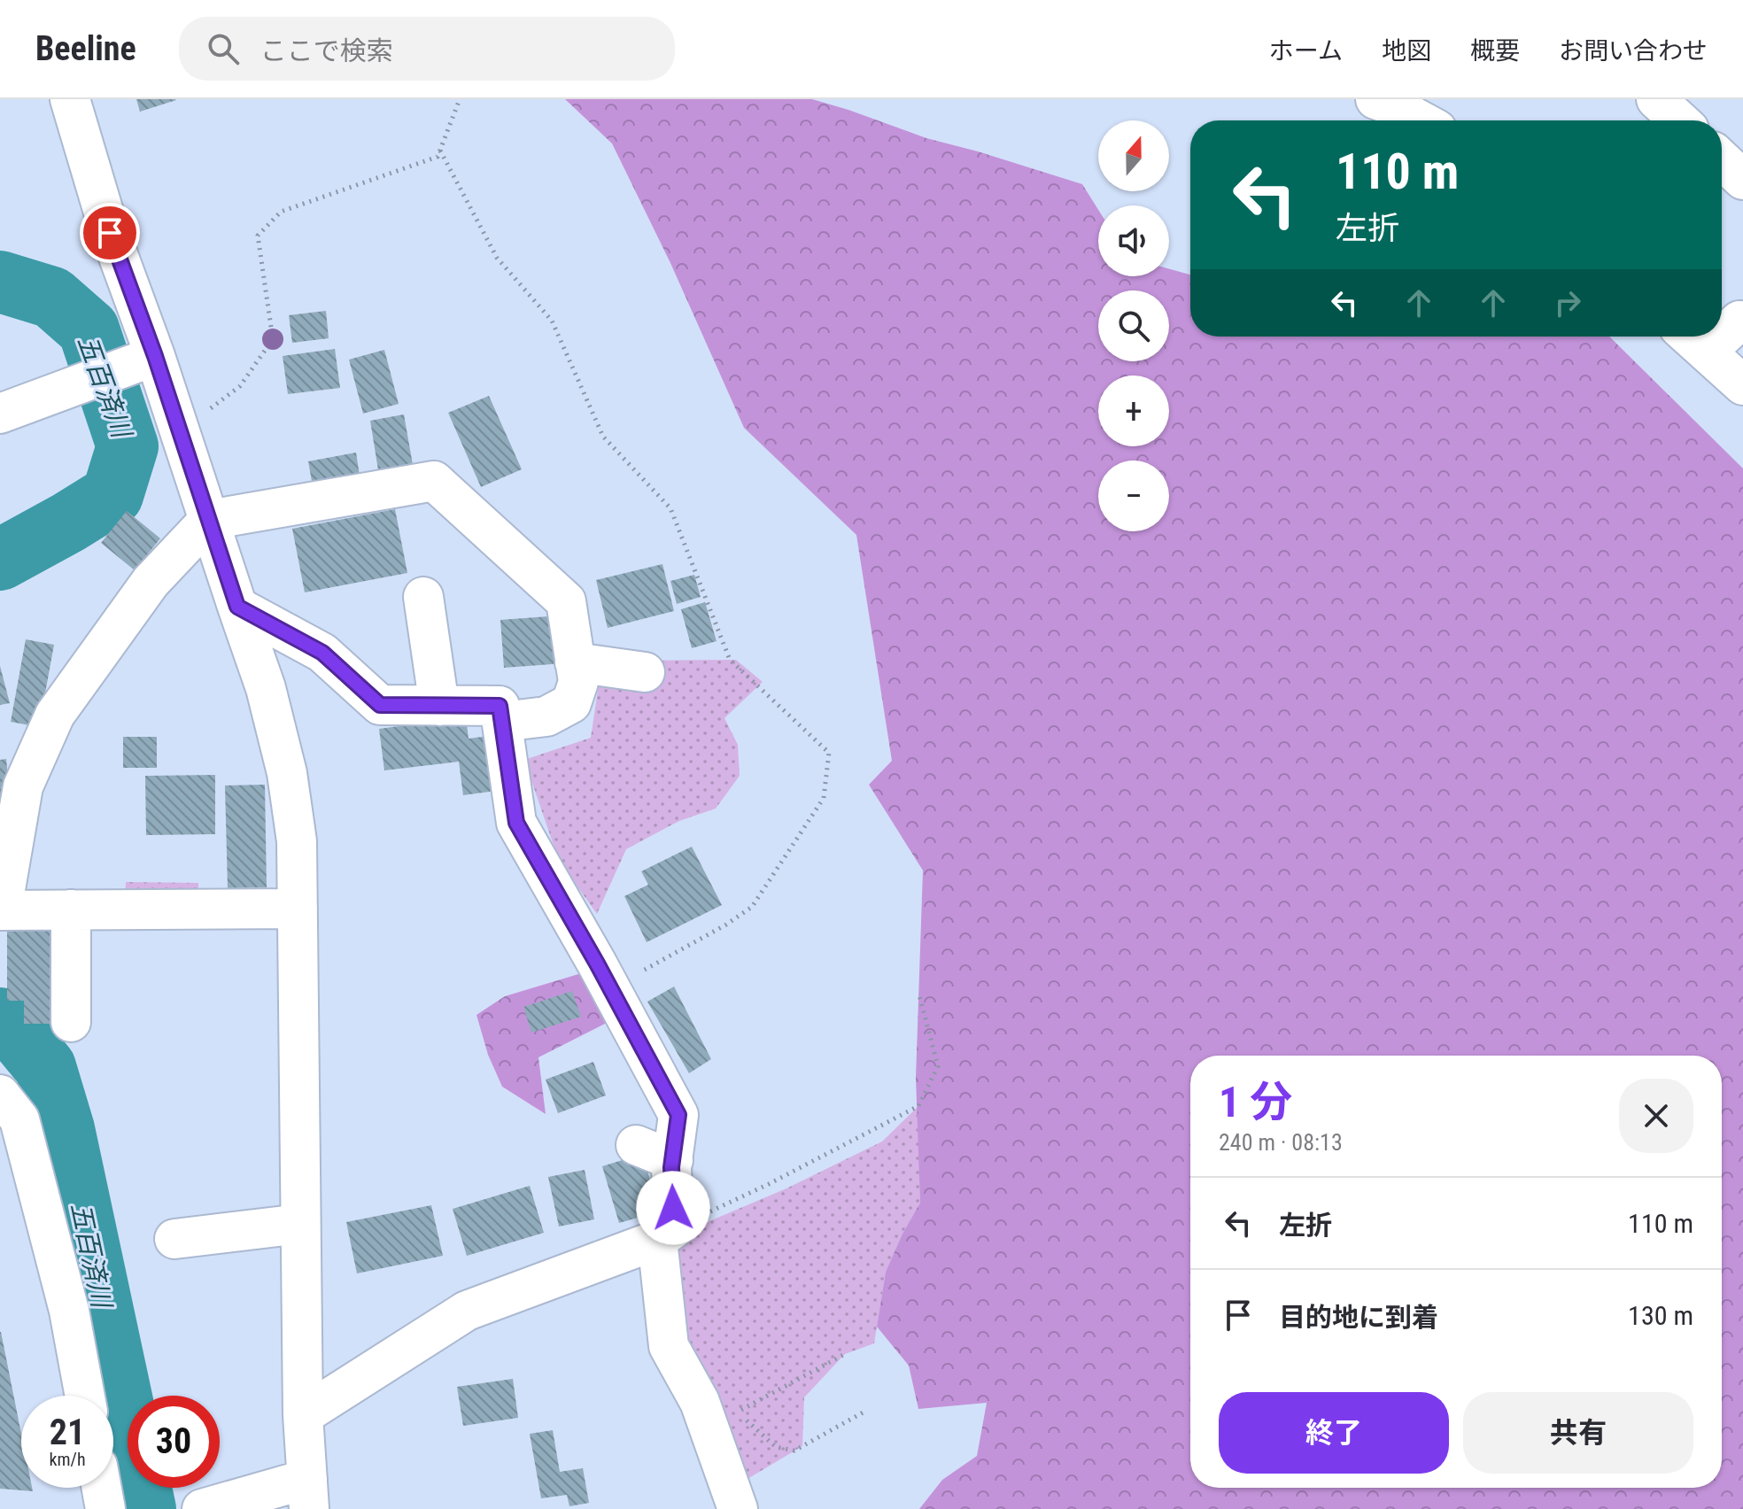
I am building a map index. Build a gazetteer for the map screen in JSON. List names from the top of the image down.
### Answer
{
  "water": ["五百済川"],
  "north": "top",
  "page": {
    "header": "Beeline",
    "search": "ここで検索",
    "nav": [
      "ホーム",
      "地図",
      "概要",
      "お問い合わせ"
    ],
    "map_buttons": ["+", "−"],
    "turn": ["110 m", "左折"],
    "heading": ["1 分", "240 m · 08:13"],
    "list": [
      {
        "name": "左折",
        "value": "110 m"
      },
      {
        "name": "目的地に到着",
        "value": "130 m"
      }
    ],
    "buttons": ["終了", "共有"],
    "speed": "21 km/h",
    "limit": "30"
  }
}
